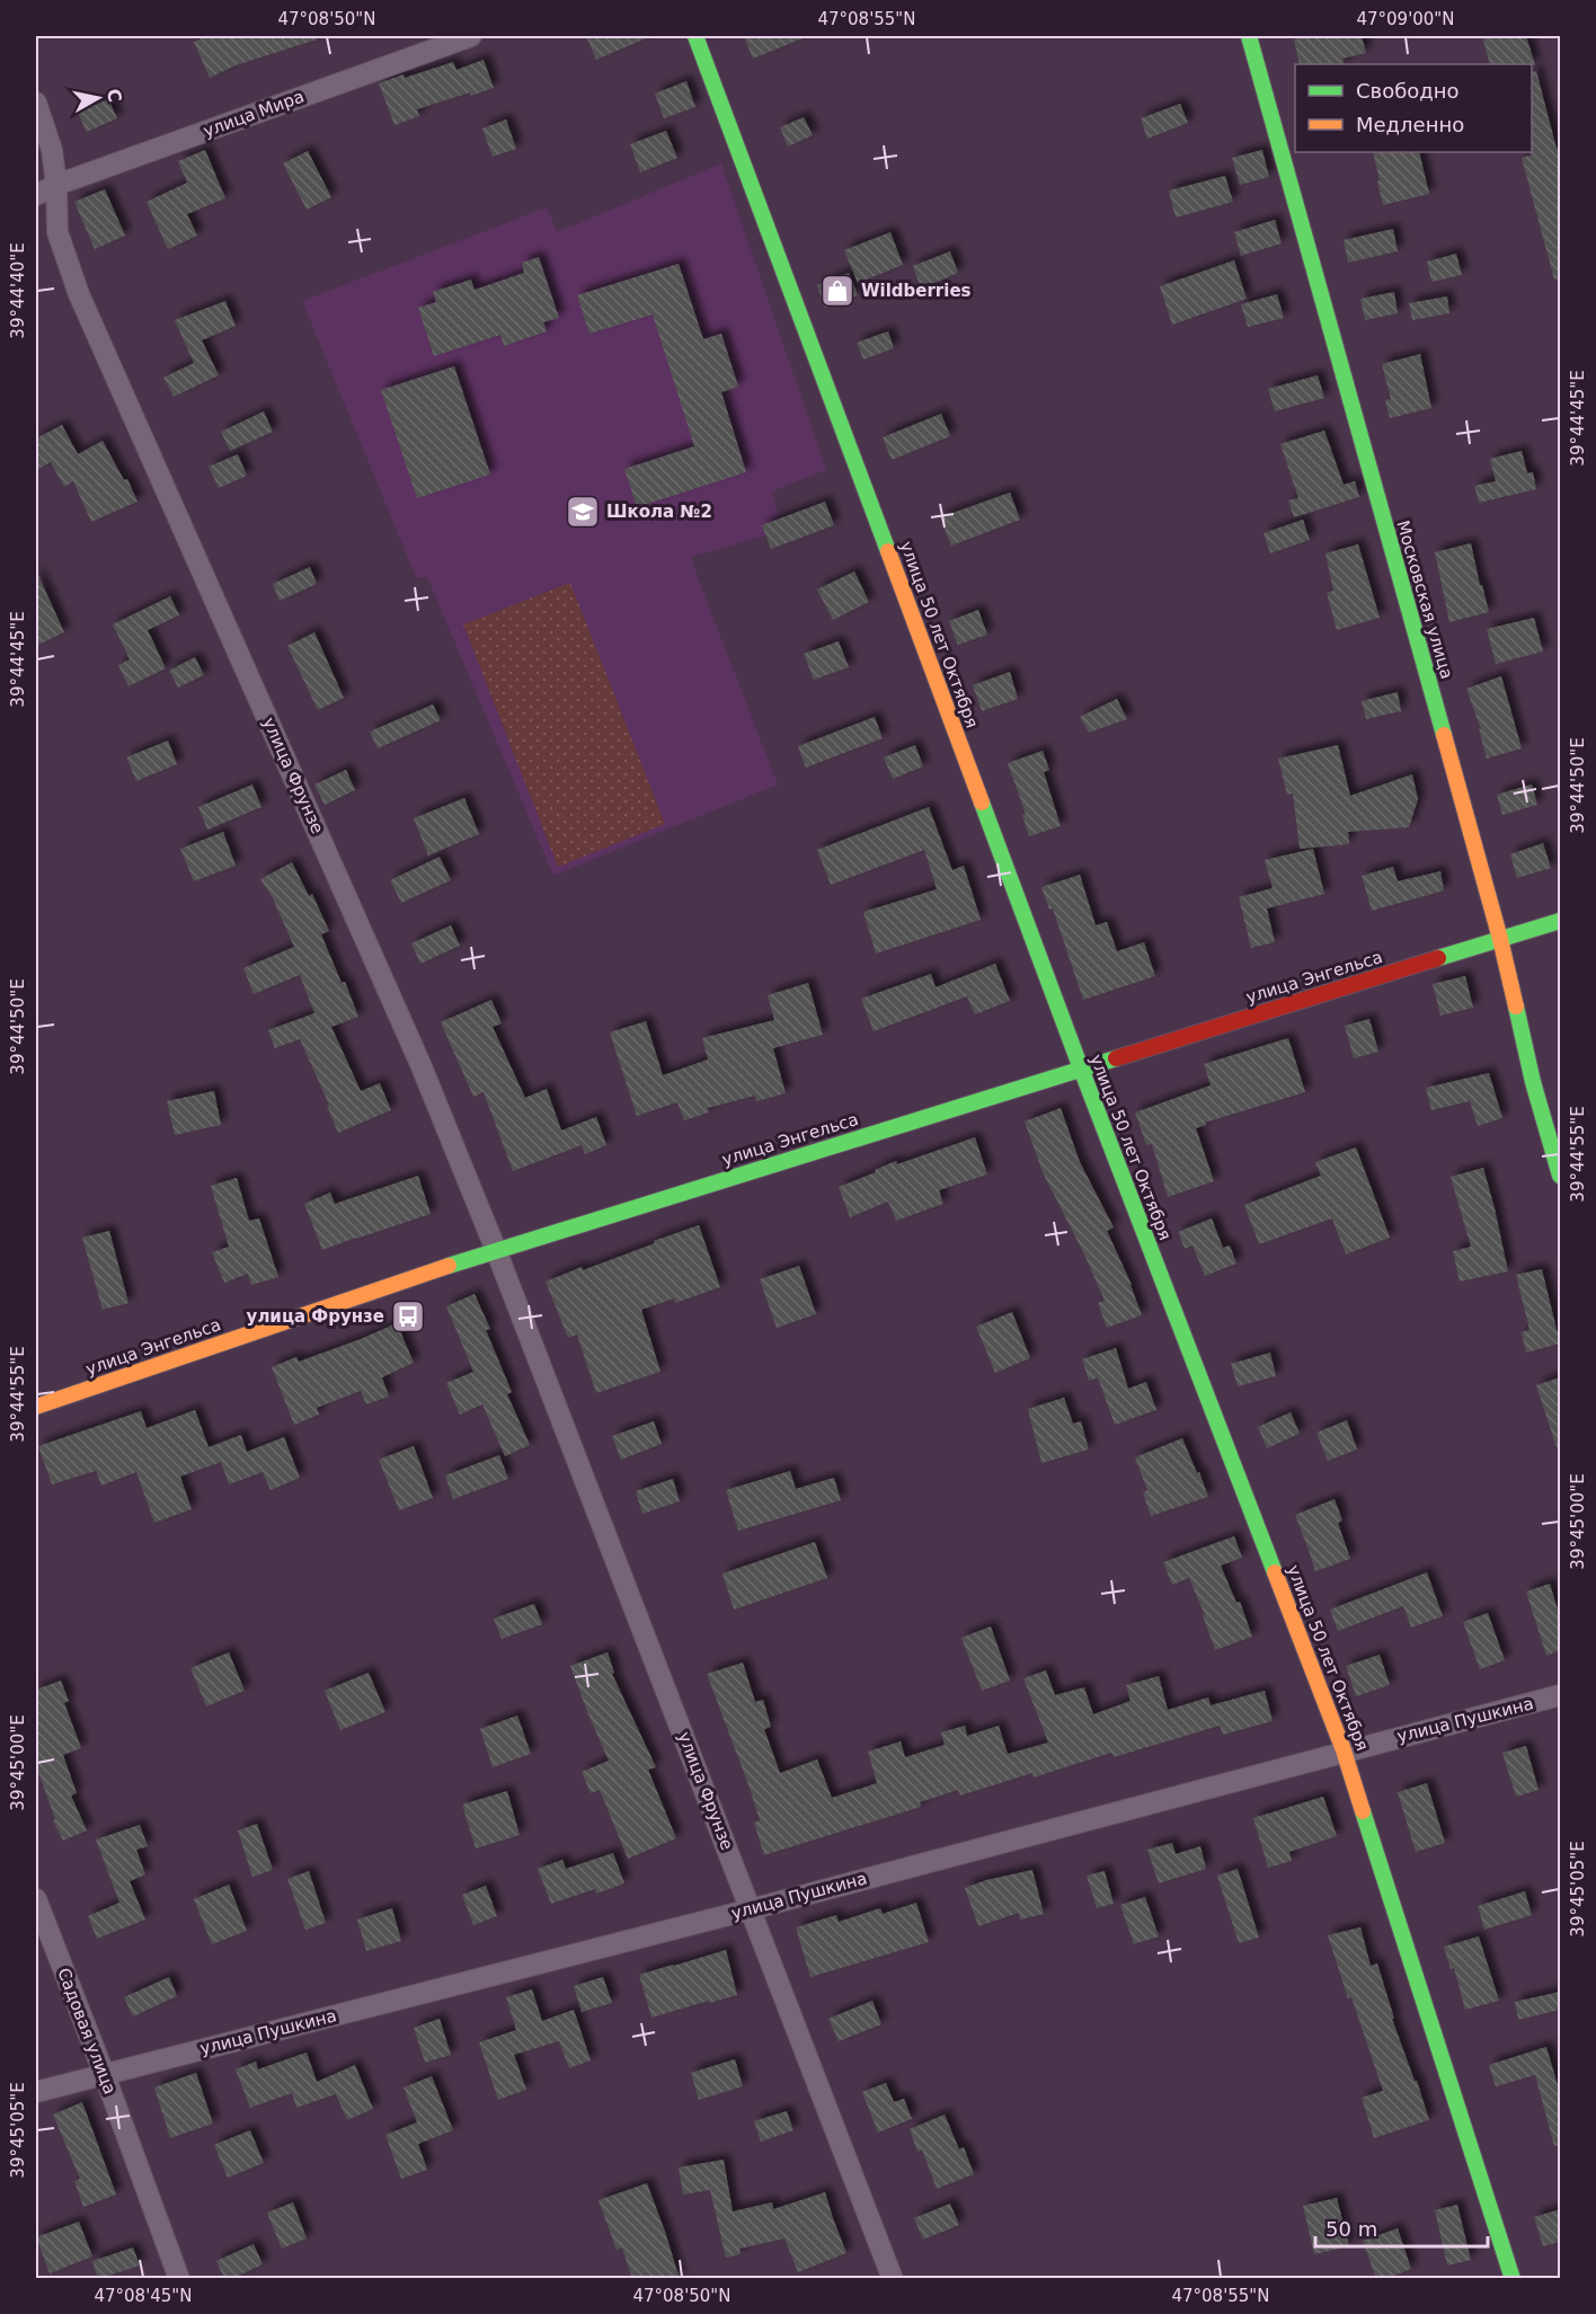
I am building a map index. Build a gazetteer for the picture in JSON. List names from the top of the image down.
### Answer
{
  "streets": {
    "street": [
      "улица Мира",
      "Московская улица",
      "улица 50 лет Октября",
      "улица Фрунзе",
      "улица Энгельса",
      "улица Пушкина",
      "Садовая улица"
    ]
  },
  "crossings": [
    ["улица Мира", "улица Фрунзе"],
    ["Московская улица", "улица Энгельса"],
    ["улица 50 лет Октября", "улица Энгельса"],
    ["улица 50 лет Октября", "улица Пушкина"],
    ["улица Фрунзе", "улица Энгельса"],
    ["улица Фрунзе", "улица Пушкина"],
    ["улица Пушкина", "Садовая улица"]
  ],
  "places": {
    "shop": ["Wildberries"],
    "school or university": ["Школа №2"],
    "bus stop": ["улица Фрунзе"]
  },
  "legend": ["Свободно", "Медленно"],
  "scale_bar": "50 m",
  "north": "right",
  "coordinates": [
    "47°08'50\"N",
    "47°08'55\"N",
    "47°09'00\"N",
    "39°44'40\"E",
    "39°44'45\"E",
    "39°44'50\"E",
    "39°44'55\"E",
    "39°45'00\"E",
    "39°45'05\"E",
    "47°08'45\"N"
  ]
}
